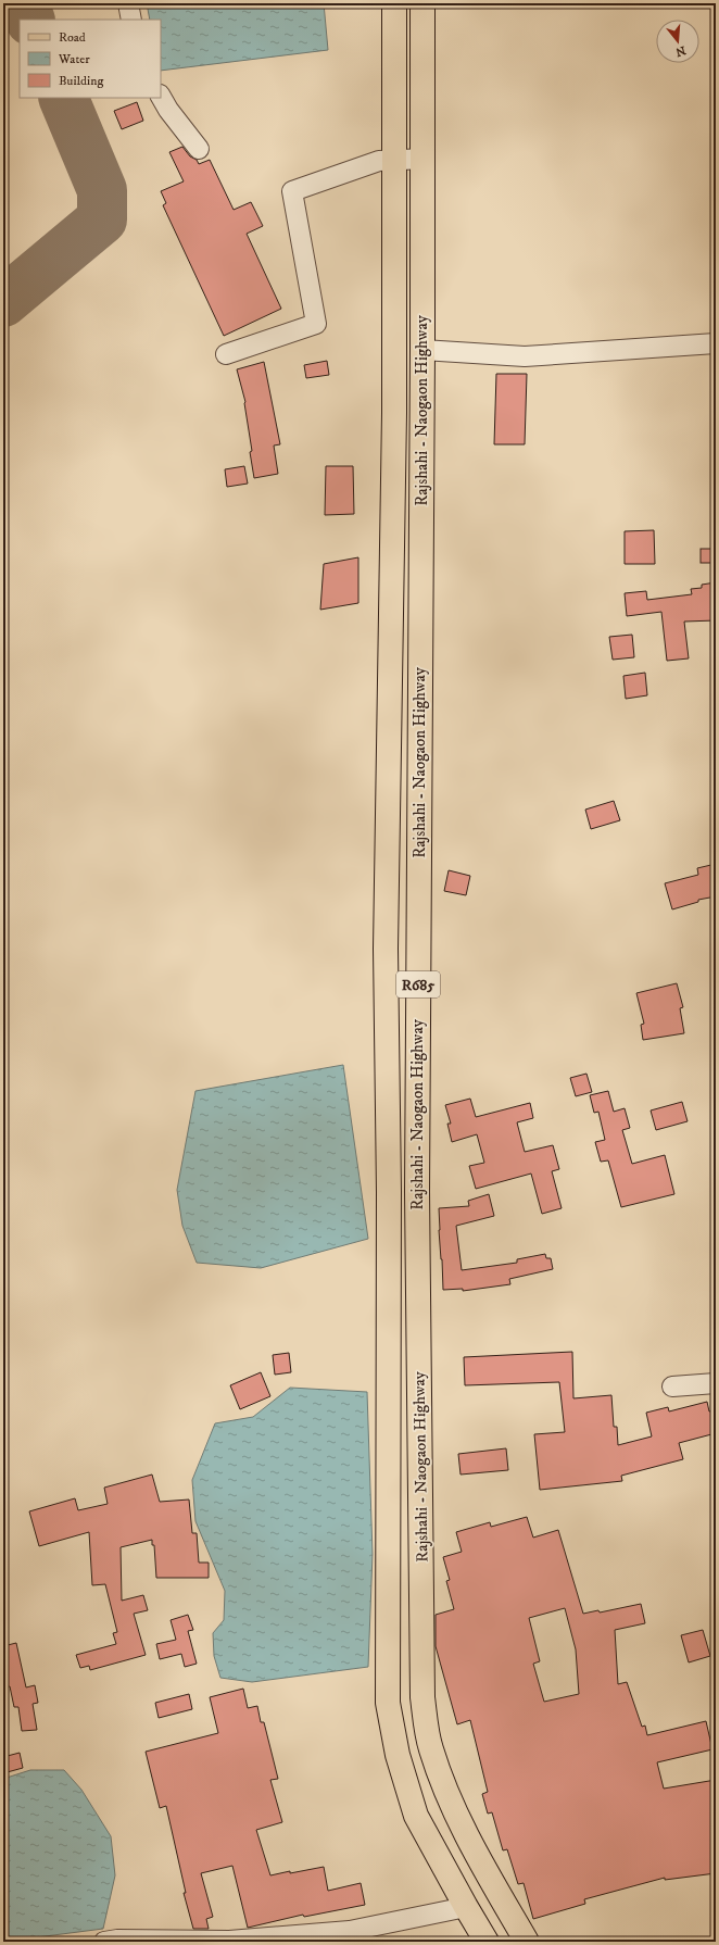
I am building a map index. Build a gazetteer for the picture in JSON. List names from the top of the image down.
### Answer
{
  "streets": {
    "main road": ["Rajshahi - Naogaon Highway", "R685"]
  },
  "legend": ["Road", "Water", "Building"],
  "north": "bottom"
}
